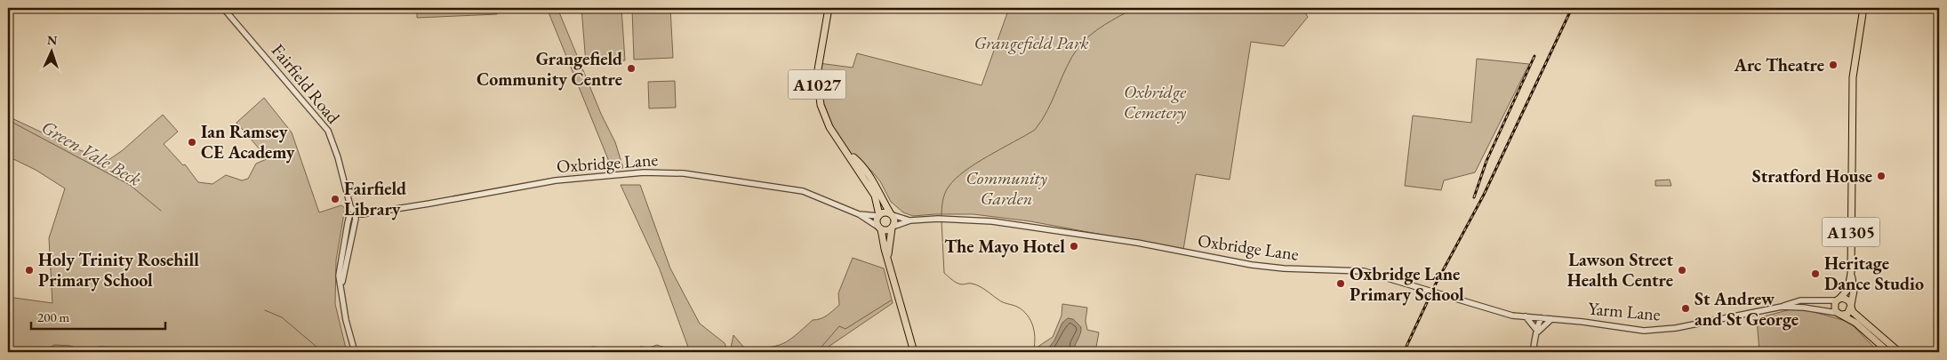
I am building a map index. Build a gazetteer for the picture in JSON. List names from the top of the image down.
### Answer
{
  "streets": {
    "main road": ["A1027", "A1305"],
    "street": ["Fairfield Road", "Oxbridge Lane", "Yarm Lane"]
  },
  "crossings": [
    ["Fairfield Road", "Oxbridge Lane"],
    ["A1027", "Oxbridge Lane"],
    ["Oxbridge Lane", "Yarm Lane"],
    ["A1305", "Yarm Lane"]
  ],
  "water": ["Green Vale Beck"],
  "parks": ["Grangefield Park", "Oxbridge Cemetery", "Community Garden"],
  "places": [
    "Arc Theatre",
    "Grangefield Community Centre",
    "Ian Ramsey CE Academy",
    "Stratford House",
    "Fairfield Library",
    "The Mayo Hotel",
    "Holy Trinity Rosehill Primary School",
    "Lawson Street Health Centre",
    "Heritage Dance Studio",
    "Oxbridge Lane Primary School",
    "St Andrew and St George"
  ],
  "scale_bar": "200 m",
  "north": "top"
}
